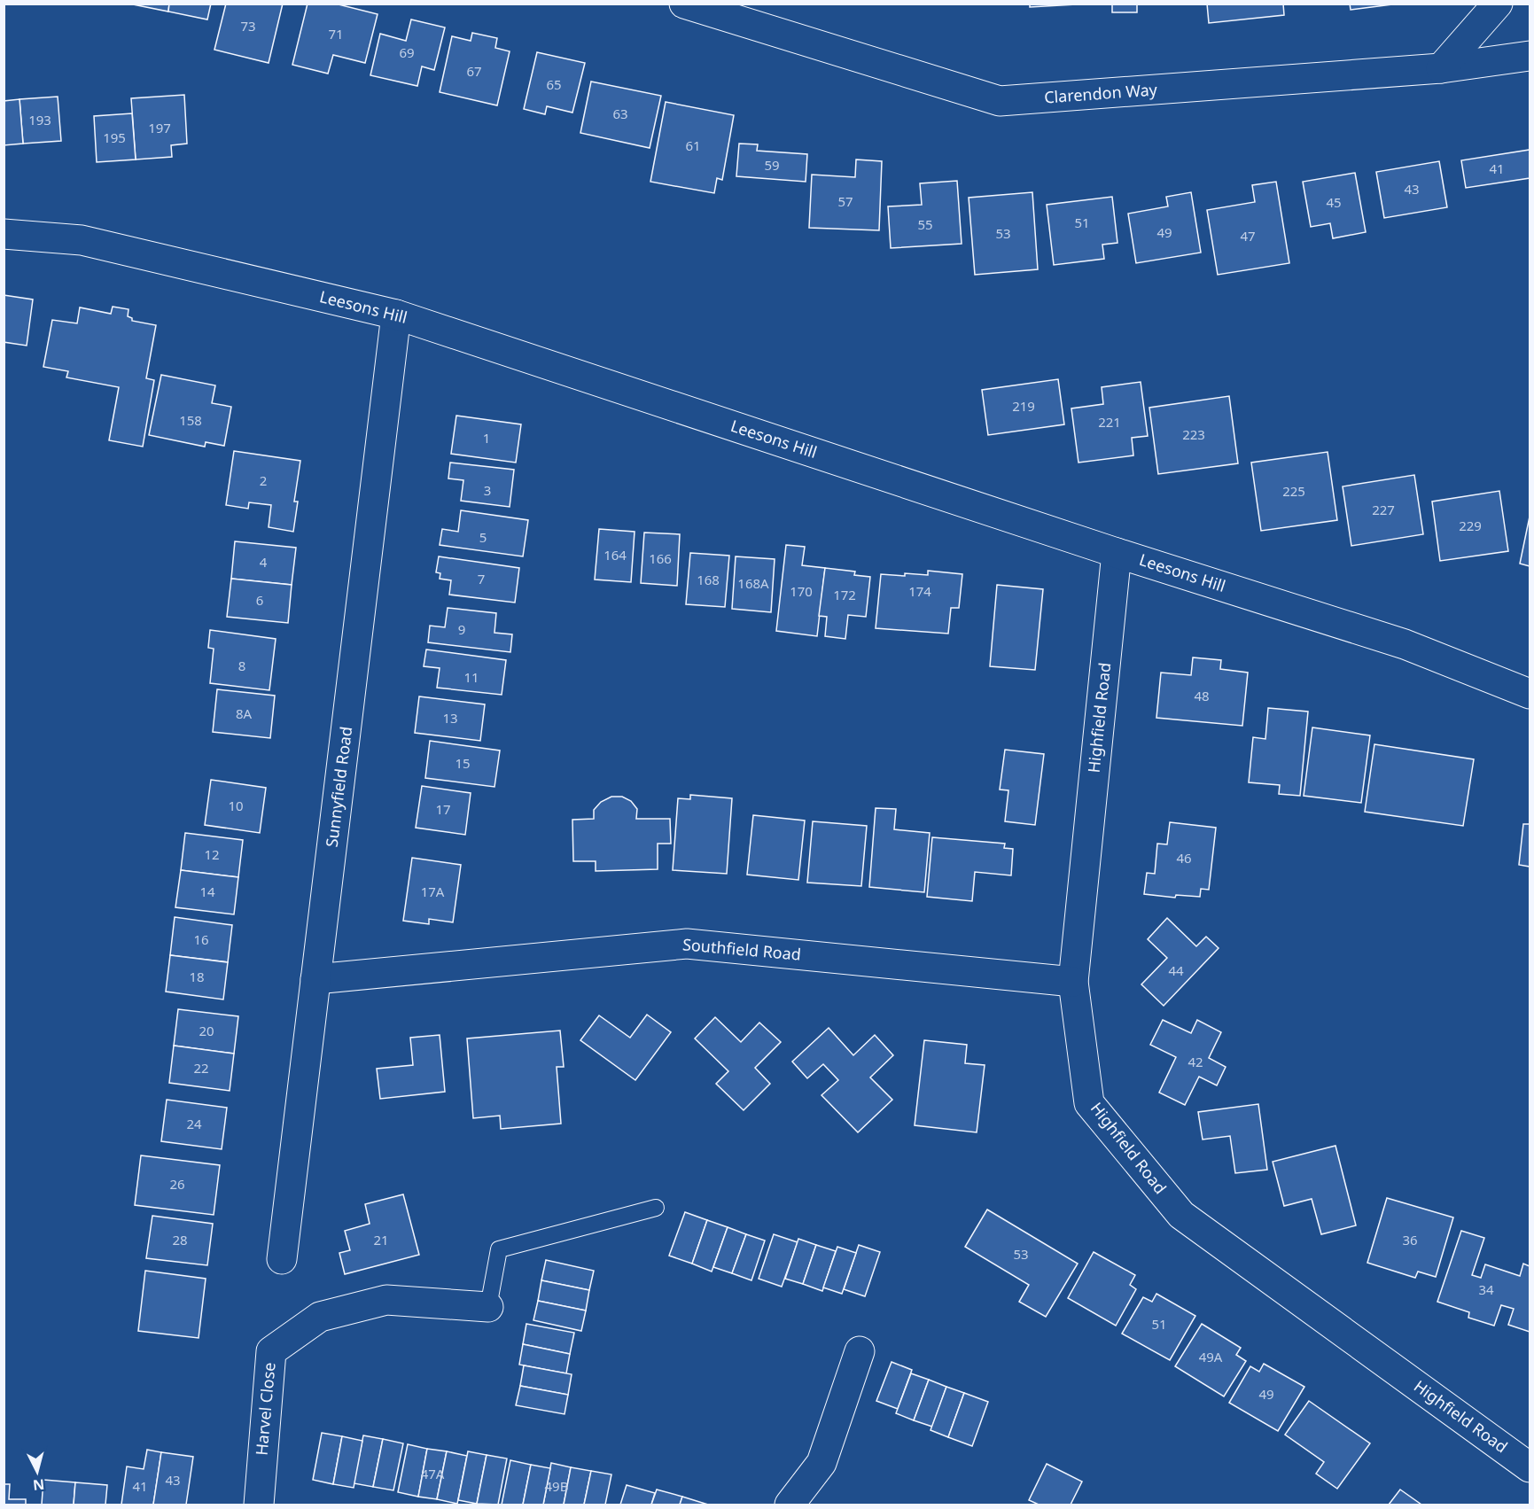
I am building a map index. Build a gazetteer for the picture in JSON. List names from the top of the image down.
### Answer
{
  "streets": {
    "street": [
      "Clarendon Way",
      "Leesons Hill",
      "Highfield Road",
      "Sunnyfield Road",
      "Southfield Road",
      "Harvel Close"
    ]
  },
  "crossings": [
    ["Leesons Hill", "Highfield Road"],
    ["Leesons Hill", "Sunnyfield Road"],
    ["Highfield Road", "Southfield Road"],
    ["Sunnyfield Road", "Southfield Road"]
  ],
  "house_numbers": [
    "73",
    "71",
    "69",
    "67",
    "65",
    "63",
    "193",
    "197",
    "195",
    "61",
    "59",
    "41",
    "43",
    "57",
    "45",
    "51",
    "55",
    "49",
    "53",
    "47",
    "219",
    "158",
    "221",
    "223",
    "1",
    "2",
    "3",
    "225",
    "227",
    "229",
    "5",
    "164",
    "166",
    "4",
    "7",
    "168",
    "168A",
    "170",
    "174",
    "172",
    "6",
    "9",
    "8",
    "11",
    "48",
    "8A",
    "13",
    "15",
    "10",
    "17",
    "12",
    "46",
    "14",
    "17A",
    "16",
    "44",
    "18",
    "20",
    "42",
    "22",
    "24",
    "26",
    "28",
    "21",
    "36",
    "53",
    "34",
    "51",
    "49A",
    "49",
    "47A",
    "43",
    "41",
    "49B"
  ],
  "north": "bottom"
}
